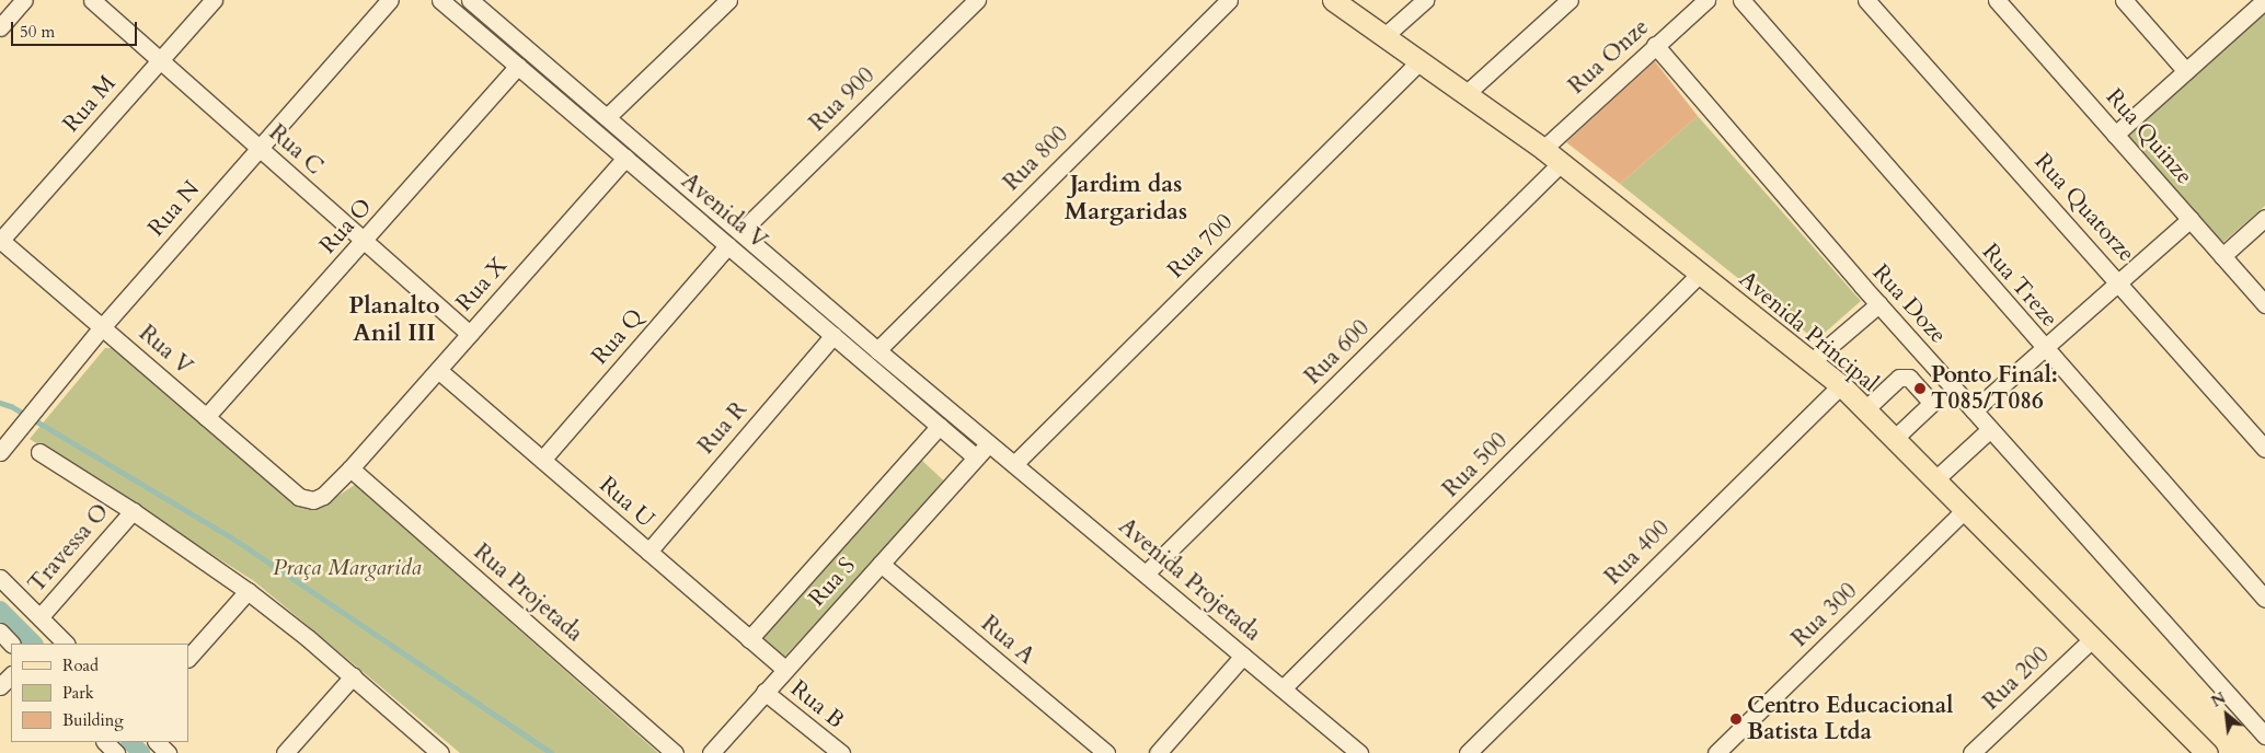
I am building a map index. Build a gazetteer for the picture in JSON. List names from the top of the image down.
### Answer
{
  "streets": {
    "main road": ["Avenida Principal"],
    "street": [
      "Rua Onze",
      "Rua 900",
      "Rua M",
      "Rua Quinze",
      "Rua C",
      "Rua 800",
      "Rua Quatorze",
      "Rua N",
      "Avenida V",
      "Rua O",
      "Rua 700",
      "Rua X",
      "Rua Treze",
      "Rua Doze",
      "Rua Q",
      "Rua V",
      "Rua 600",
      "Rua R",
      "Rua 500",
      "Rua U",
      "Travessa O",
      "Rua 400",
      "Avenida Projetada",
      "Rua S",
      "Rua Projetada",
      "Rua 300",
      "Rua A",
      "Rua 200",
      "Rua B"
    ]
  },
  "crossings": [
    ["Rua Onze", "Rua Doze"],
    ["Rua Onze", "Avenida Principal"],
    ["Rua 900", "Avenida V"],
    ["Rua M", "Rua C"],
    ["Rua M", "Rua V"],
    ["Rua C", "Rua N"],
    ["Rua C", "Rua O"],
    ["Rua C", "Rua X"],
    ["Rua 800", "Avenida V"],
    ["Rua N", "Rua V"],
    ["Avenida V", "Rua O"],
    ["Avenida V", "Rua X"],
    ["Avenida V", "Rua Q"],
    ["Avenida V", "Rua R"],
    ["Avenida V", "Avenida Projetada"],
    ["Avenida V", "Rua S"],
    ["Rua O", "Rua V"],
    ["Rua 700", "Avenida Principal"],
    ["Rua 700", "Avenida Projetada"],
    ["Rua X", "Rua V"],
    ["Rua X", "Rua U"],
    ["Rua X", "Rua Projetada"],
    ["Avenida Principal", "Rua 600"],
    ["Avenida Principal", "Rua 500"],
    ["Avenida Principal", "Rua 400"],
    ["Avenida Principal", "Rua 300"],
    ["Avenida Principal", "Rua 200"],
    ["Rua Q", "Rua U"],
    ["Rua 600", "Avenida Projetada"],
    ["Rua R", "Rua U"],
    ["Rua 500", "Avenida Projetada"],
    ["Rua U", "Rua S"],
    ["Avenida Projetada", "Rua S"],
    ["Rua S", "Rua A"],
    ["Rua S", "Rua B"]
  ],
  "districts": ["Jardim das Margaridas", "Planalto Anil III"],
  "parks": ["Praça Margarida"],
  "places": ["Ponto Final: T085/T086", "Centro Educacional Batista Ltda"],
  "legend": ["Road", "Park", "Building"],
  "scale_bar": "50 m",
  "north": "top left"
}
